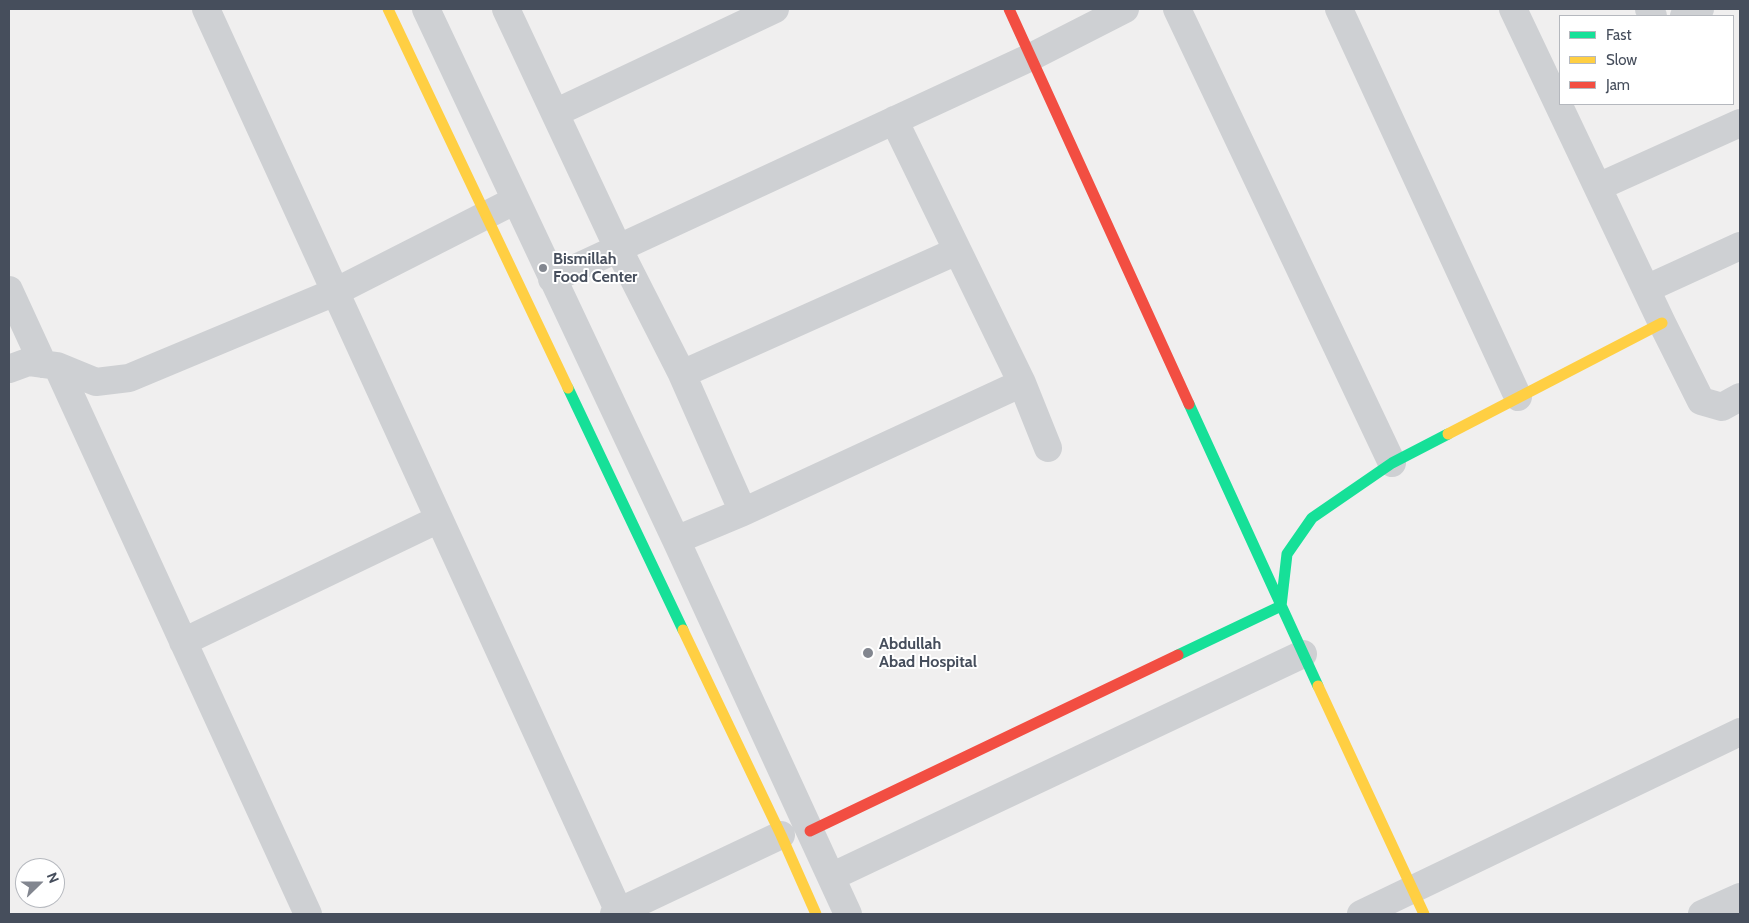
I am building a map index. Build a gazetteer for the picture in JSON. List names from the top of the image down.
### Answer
{
  "places": ["Bismillah Food Center", "Abdullah Abad Hospital"],
  "legend": ["Fast", "Slow", "Jam"],
  "north": "right"
}
